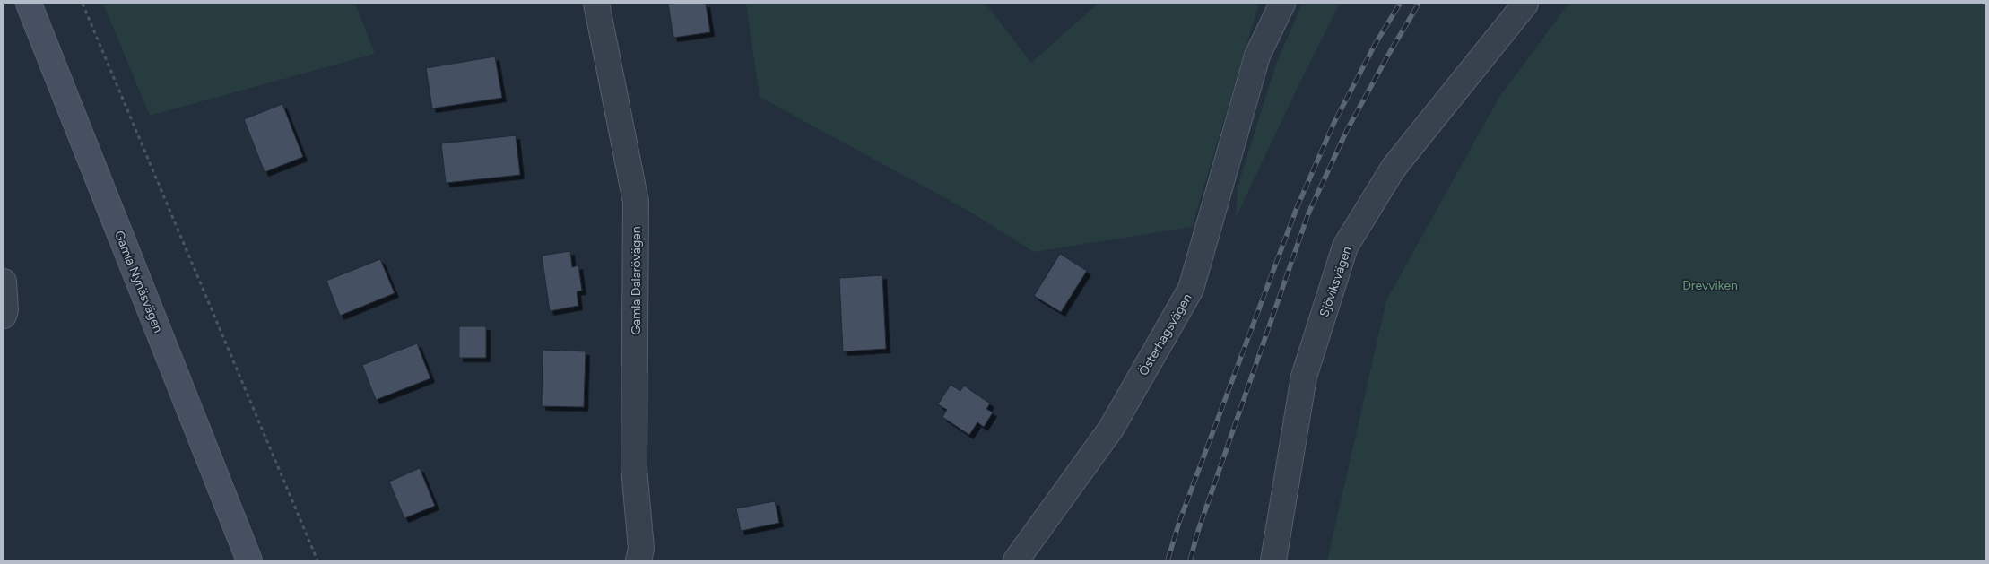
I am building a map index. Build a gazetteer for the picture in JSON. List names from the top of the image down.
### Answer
{
  "streets": {
    "street": [
      "Gamla Dalarövägen",
      "Gamla Nynäsvägen",
      "Sjöviksvägen",
      "Österhagsvägen"
    ]
  },
  "parks": ["Drevviken"]
}
